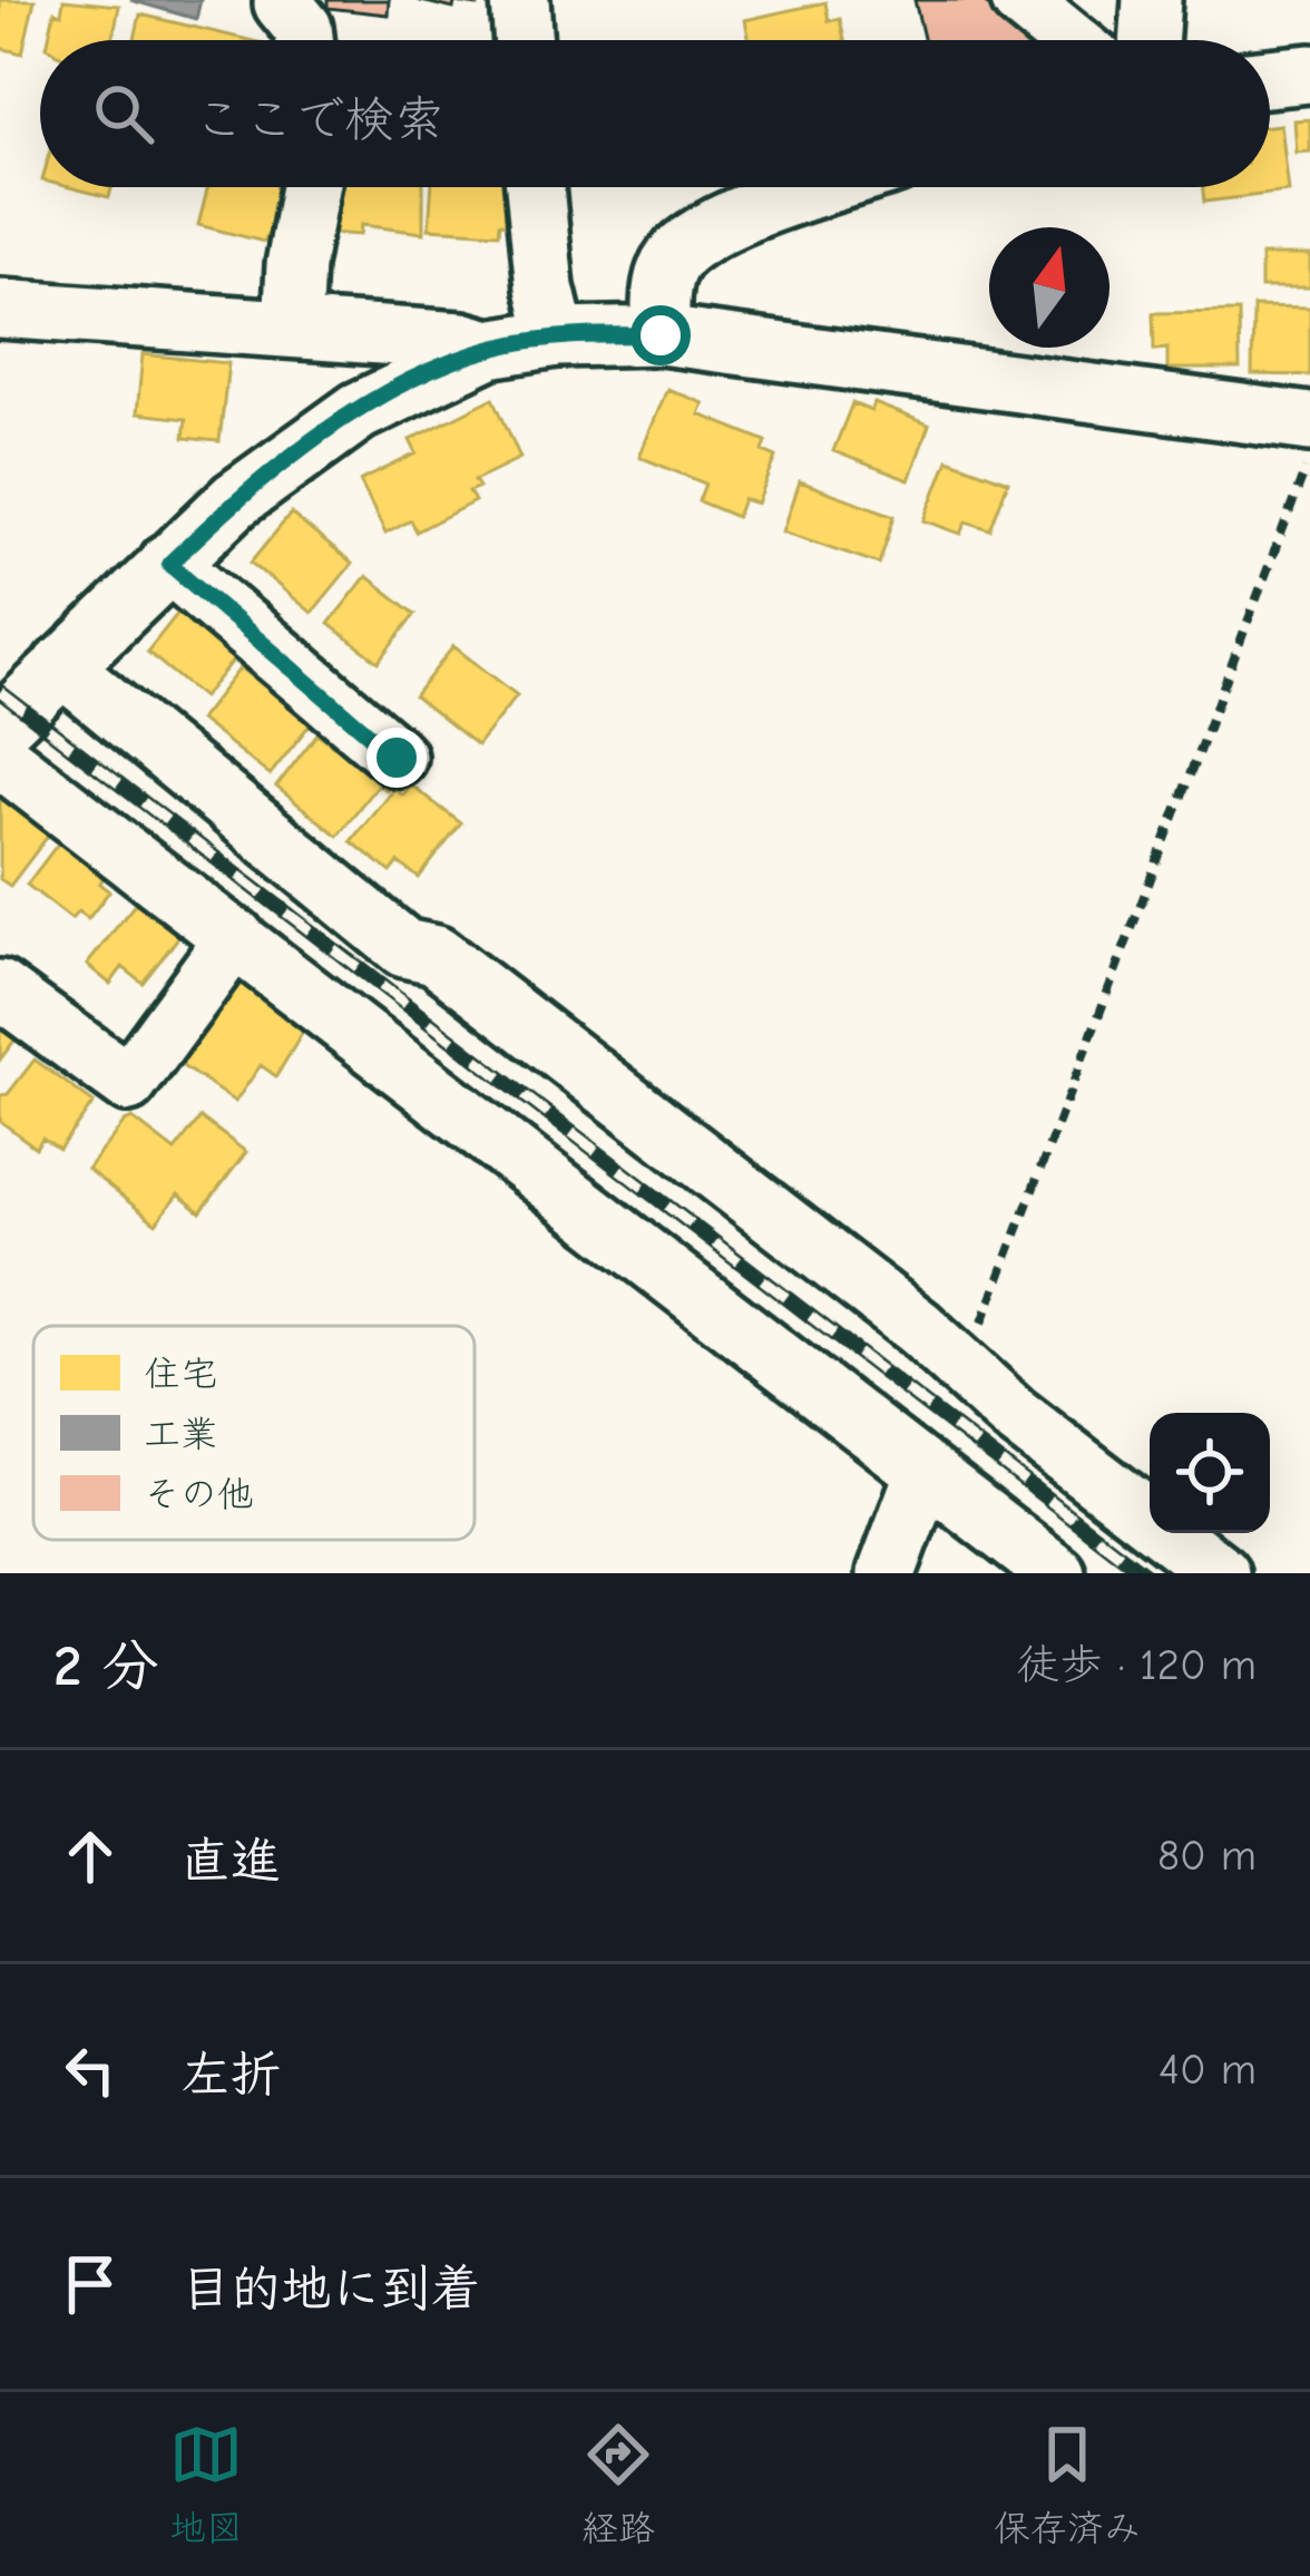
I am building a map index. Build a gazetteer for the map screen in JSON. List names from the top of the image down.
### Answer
{
  "legend": ["住宅", "工業", "その他"],
  "north": "top",
  "page": {
    "search": "ここで検索",
    "heading": ["2 分", "徒歩 · 120 m"],
    "list": [
      ["直進", "80 m"],
      ["左折", "40 m"],
      "目的地に到着"
    ],
    "nav": ["地図", "経路", "保存済み"]
  }
}
